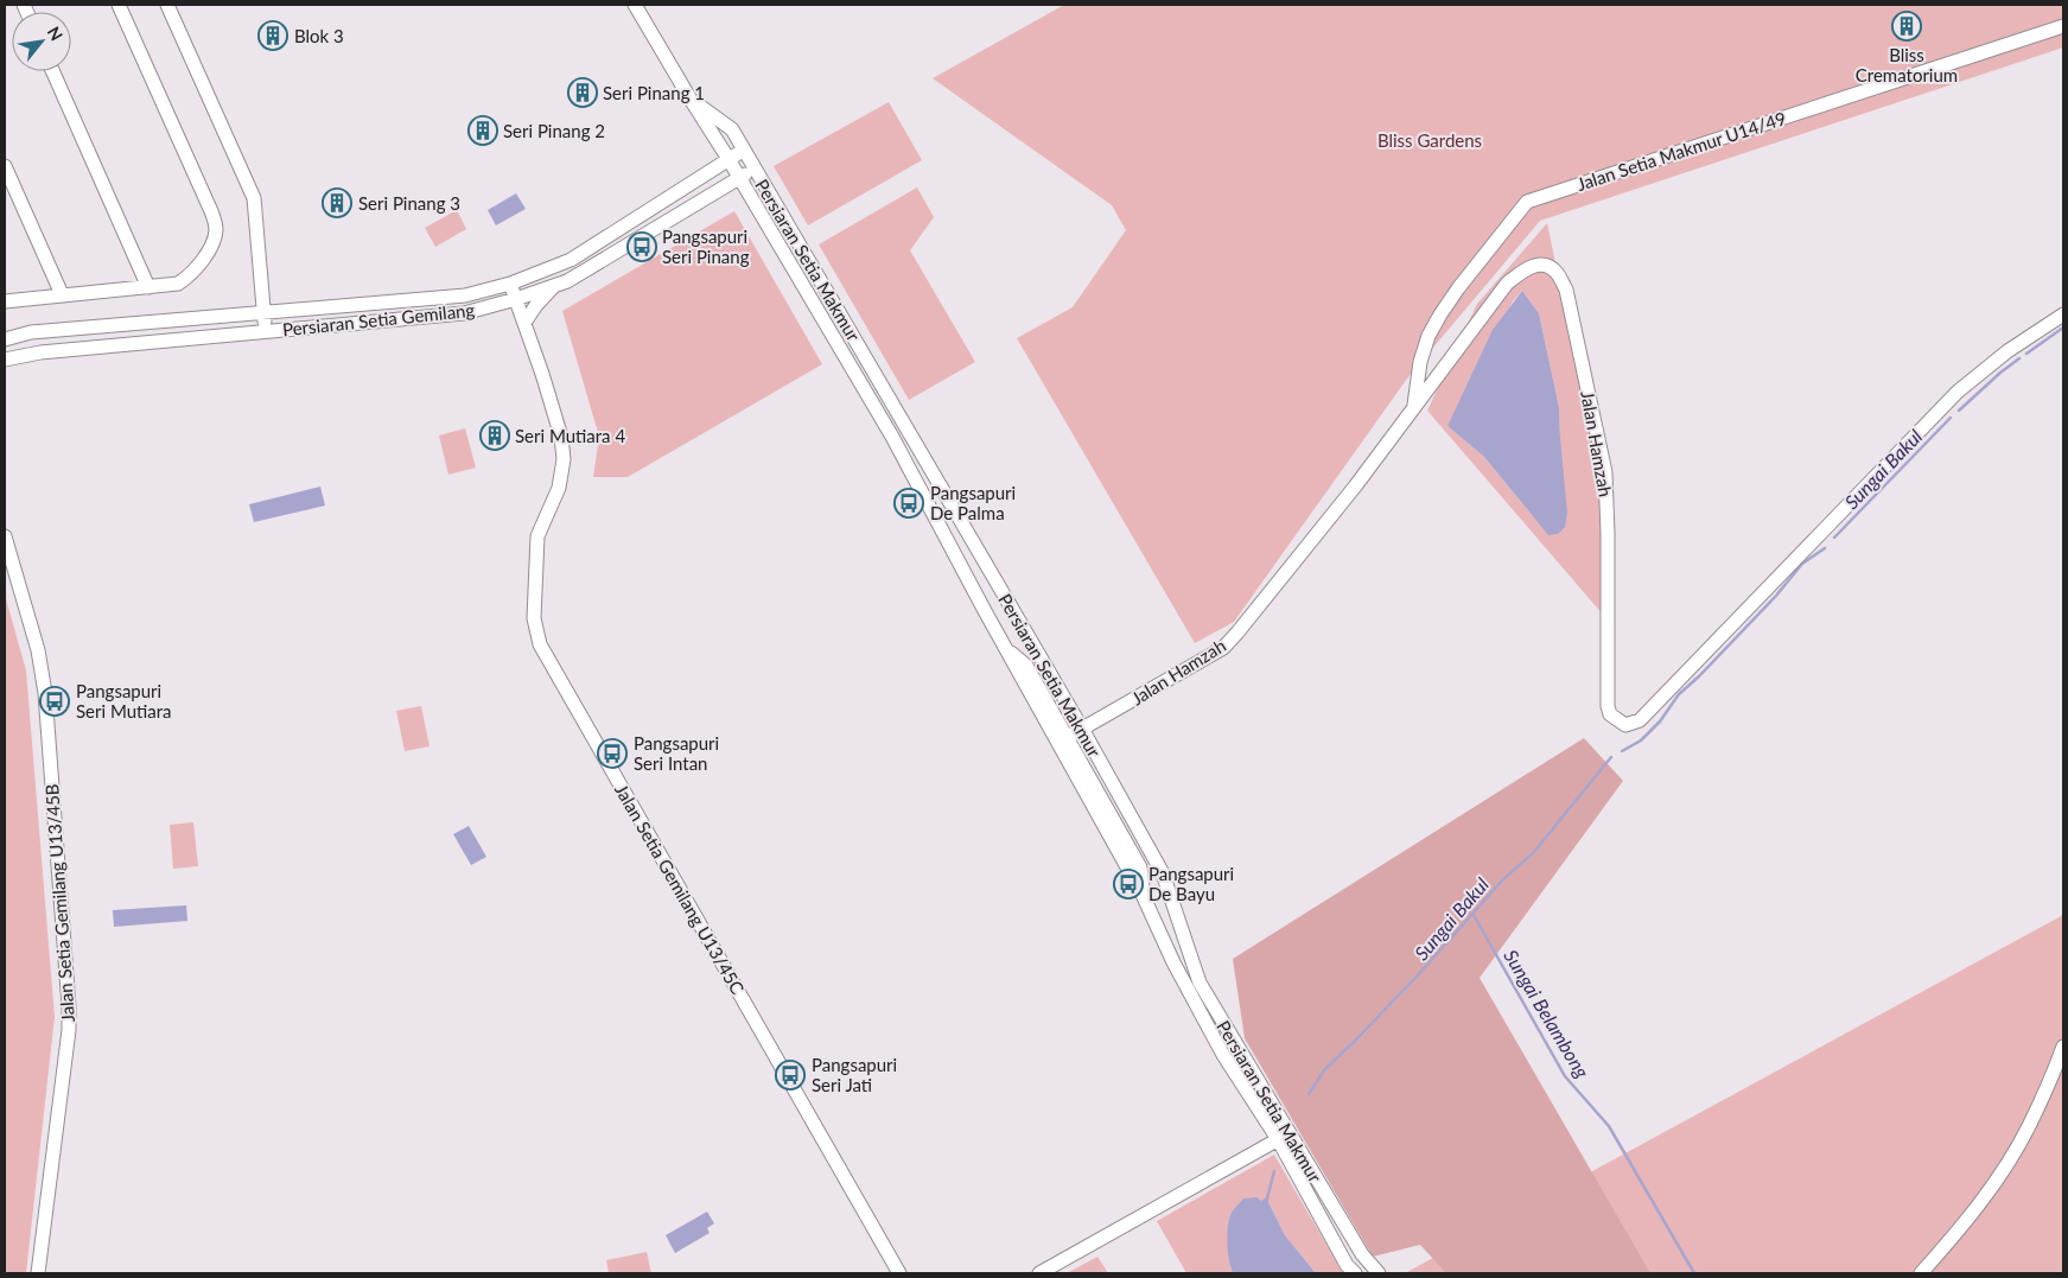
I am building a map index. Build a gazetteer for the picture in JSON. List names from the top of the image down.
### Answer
{
  "streets": {
    "street": [
      "Jalan Setia Makmur U14/49",
      "Persiaran Setia Makmur",
      "Persiaran Setia Gemilang",
      "Jalan Hamzah",
      "Jalan Setia Gemilang U13/45C",
      "Jalan Setia Gemilang U13/45B"
    ]
  },
  "crossings": [
    ["Jalan Setia Makmur U14/49", "Jalan Hamzah"],
    ["Persiaran Setia Makmur", "Persiaran Setia Gemilang"],
    ["Persiaran Setia Makmur", "Jalan Hamzah"],
    ["Persiaran Setia Gemilang", "Jalan Setia Gemilang U13/45C"]
  ],
  "water": ["Sungai Bakul", "Sungai Belambong"],
  "parks": ["Bliss Gardens"],
  "places": {
    "building": [
      "Bliss Crematorium",
      "Blok 3",
      "Seri Pinang 1",
      "Seri Pinang 2",
      "Seri Pinang 3",
      "Seri Mutiara 4"
    ],
    "bus stop": [
      "Pangsapuri Seri Pinang",
      "Pangsapuri De Palma",
      "Pangsapuri Seri Mutiara",
      "Pangsapuri Seri Intan",
      "Pangsapuri De Bayu",
      "Pangsapuri Seri Jati"
    ]
  },
  "north": "top right"
}
